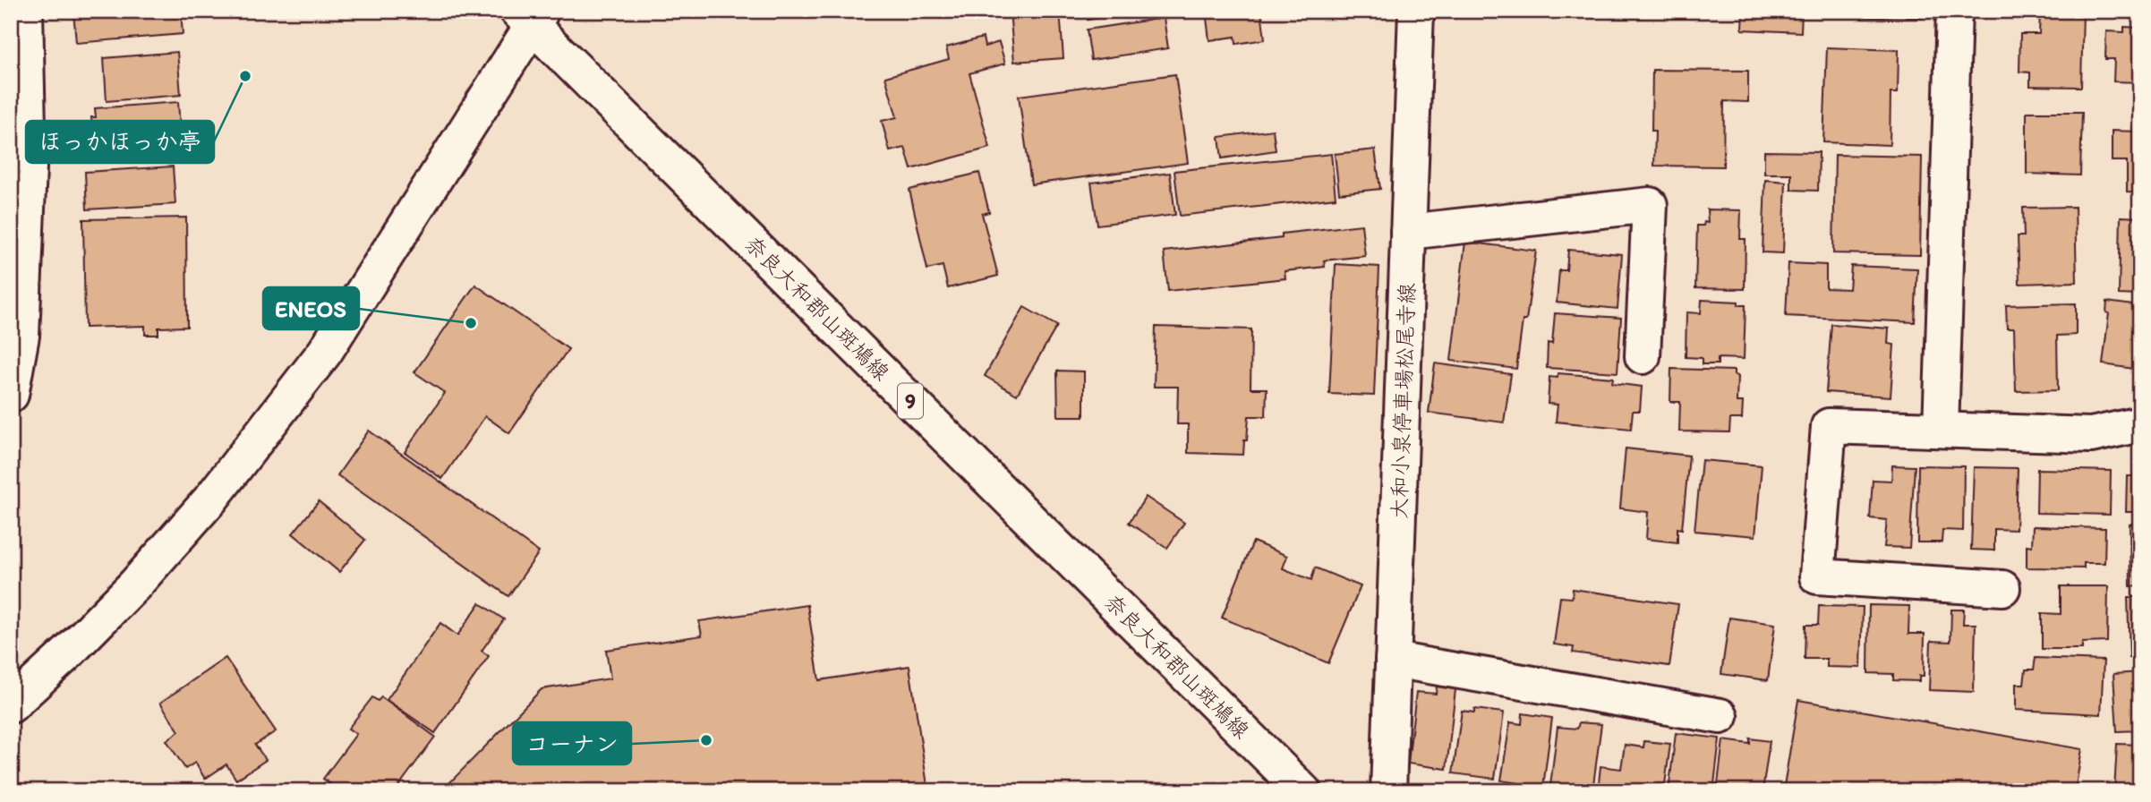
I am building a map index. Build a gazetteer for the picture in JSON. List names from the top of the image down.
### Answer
{
  "streets": {
    "street": ["奈良大和郡山斑鳩線", "9", "大和小泉停車場松尾寺線"]
  },
  "places": ["ほっかほっか亭", "ENEOS", "コーナン"]
}
